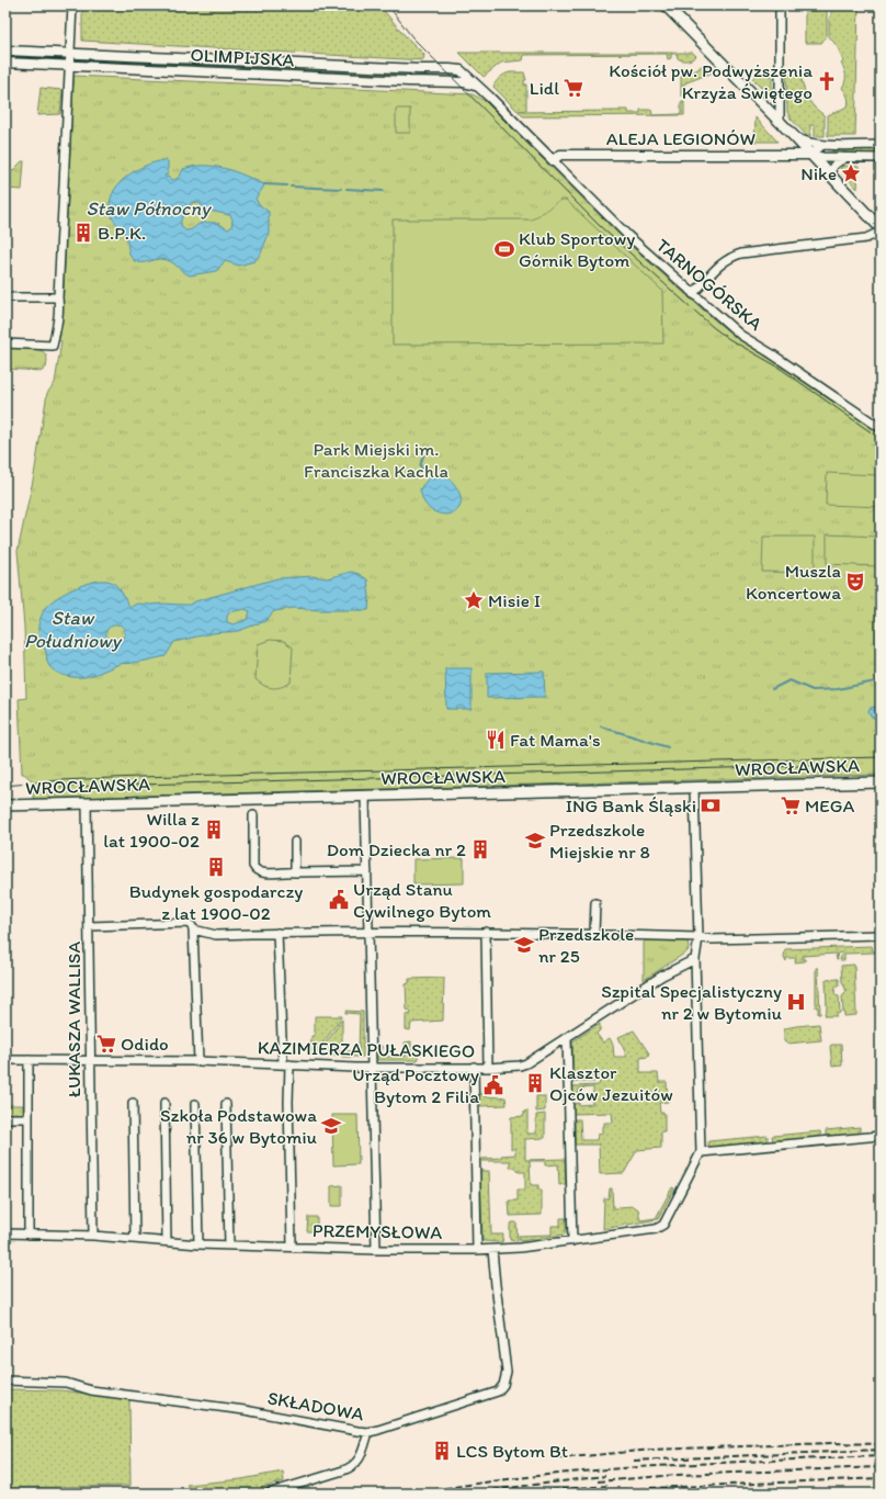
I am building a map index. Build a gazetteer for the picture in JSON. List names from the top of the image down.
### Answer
{
  "streets": {
    "main road": ["WROCŁAWSKA"],
    "street": [
      "OLIMPIJSKA",
      "ALEJA LEGIONÓW",
      "TARNOGÓRSKA",
      "ŁUKASZA WALLISA",
      "KAZIMIERZA PUŁASKIEGO",
      "PRZEMYSŁOWA",
      "SKŁADOWA"
    ]
  },
  "crossings": [
    ["OLIMPIJSKA", "TARNOGÓRSKA"],
    ["ALEJA LEGIONÓW", "TARNOGÓRSKA"],
    ["WROCŁAWSKA", "ŁUKASZA WALLISA"],
    ["ŁUKASZA WALLISA", "KAZIMIERZA PUŁASKIEGO"],
    ["ŁUKASZA WALLISA", "PRZEMYSŁOWA"],
    ["PRZEMYSŁOWA", "SKŁADOWA"]
  ],
  "water": ["Staw Północny", "Staw Południowy"],
  "parks": ["Park Miejski im. Franciszka Kachla"],
  "places": {
    "church": ["Kościół pw. Podwyższenia Krzyża Świętego"],
    "supermarket": ["Lidl", "MEGA", "Odido"],
    "place": ["Nike", "Misie I"],
    "building": [
      "B.P.K.",
      "Willa z lat 1900-02",
      "Dom Dziecka nr 2",
      "Budynek gospodarczy z lat 1900-02",
      "Klasztor Ojców Jezuitów",
      "LCS Bytom Bt"
    ],
    "sports": ["Klub Sportowy Górnik Bytom"],
    "theatre": ["Muszla Koncertowa"],
    "restaurant": ["Fat Mama's"],
    "bank": ["ING Bank Śląski"],
    "school or university": ["Przedszkole Miejskie nr 8", "Przedszkole nr 25", "Szkoła Podstawowa nr 36 w Bytomiu"],
    "public building": ["Urząd Stanu Cywilnego Bytom", "Urząd Pocztowy Bytom 2 Filia"],
    "hospital": ["Szpital Specjalistyczny nr 2 w Bytomiu"]
  }
}
